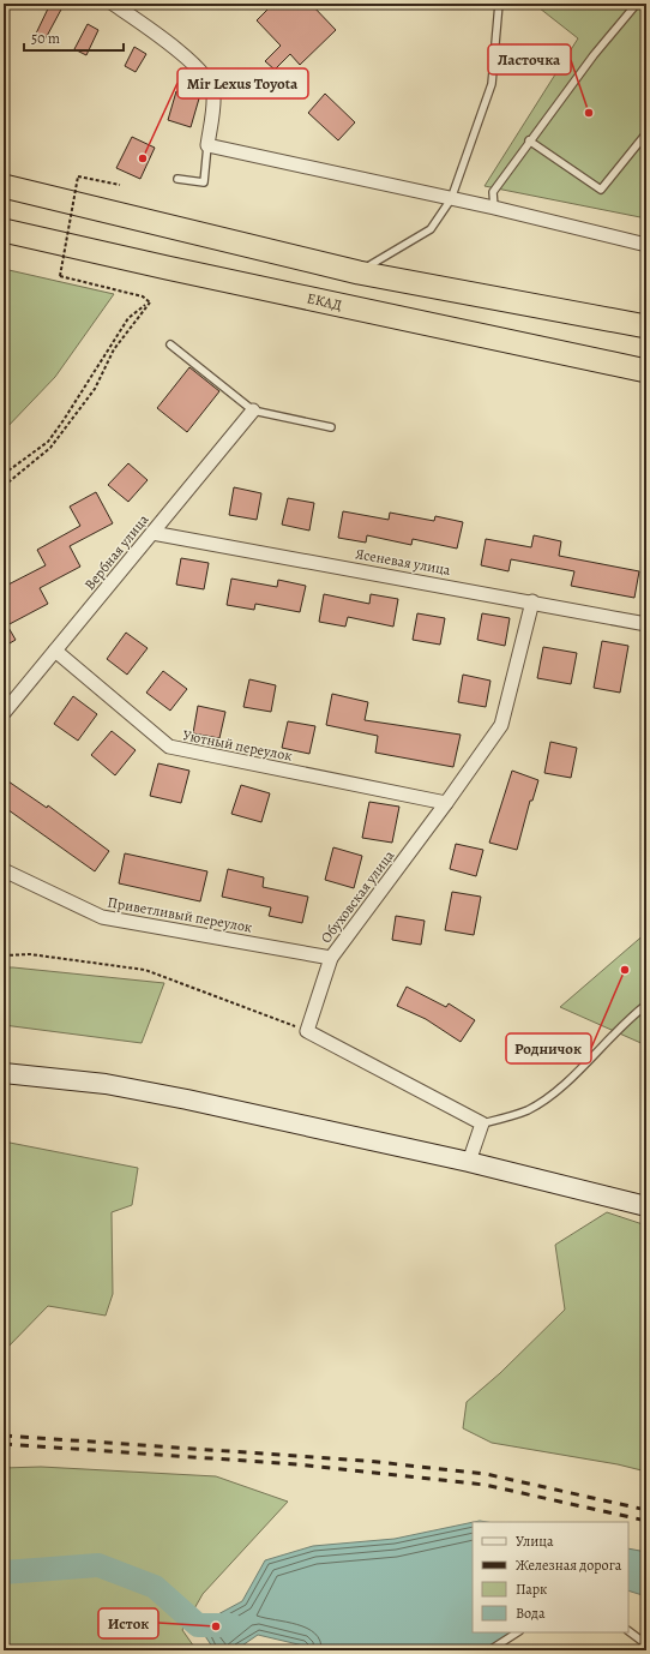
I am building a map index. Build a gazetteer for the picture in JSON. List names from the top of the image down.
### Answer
{
  "streets": {
    "highway": ["ЕКАД"],
    "street": [
      "Вербная улица",
      "Ясеневая улица",
      "Уютный переулок",
      "Обуховская улица",
      "Приветливый переулок"
    ]
  },
  "crossings": [
    ["Вербная улица", "Ясеневая улица"],
    ["Вербная улица", "Уютный переулок"],
    ["Ясеневая улица", "Обуховская улица"],
    ["Уютный переулок", "Обуховская улица"],
    ["Обуховская улица", "Приветливый переулок"]
  ],
  "places": [
    "Ласточка",
    "Mir Lexus Toyota",
    "Родничок",
    "Исток"
  ],
  "legend": [
    "Улица",
    "Железная дорога",
    "Парк",
    "Вода"
  ],
  "scale_bar": "50 m"
}
